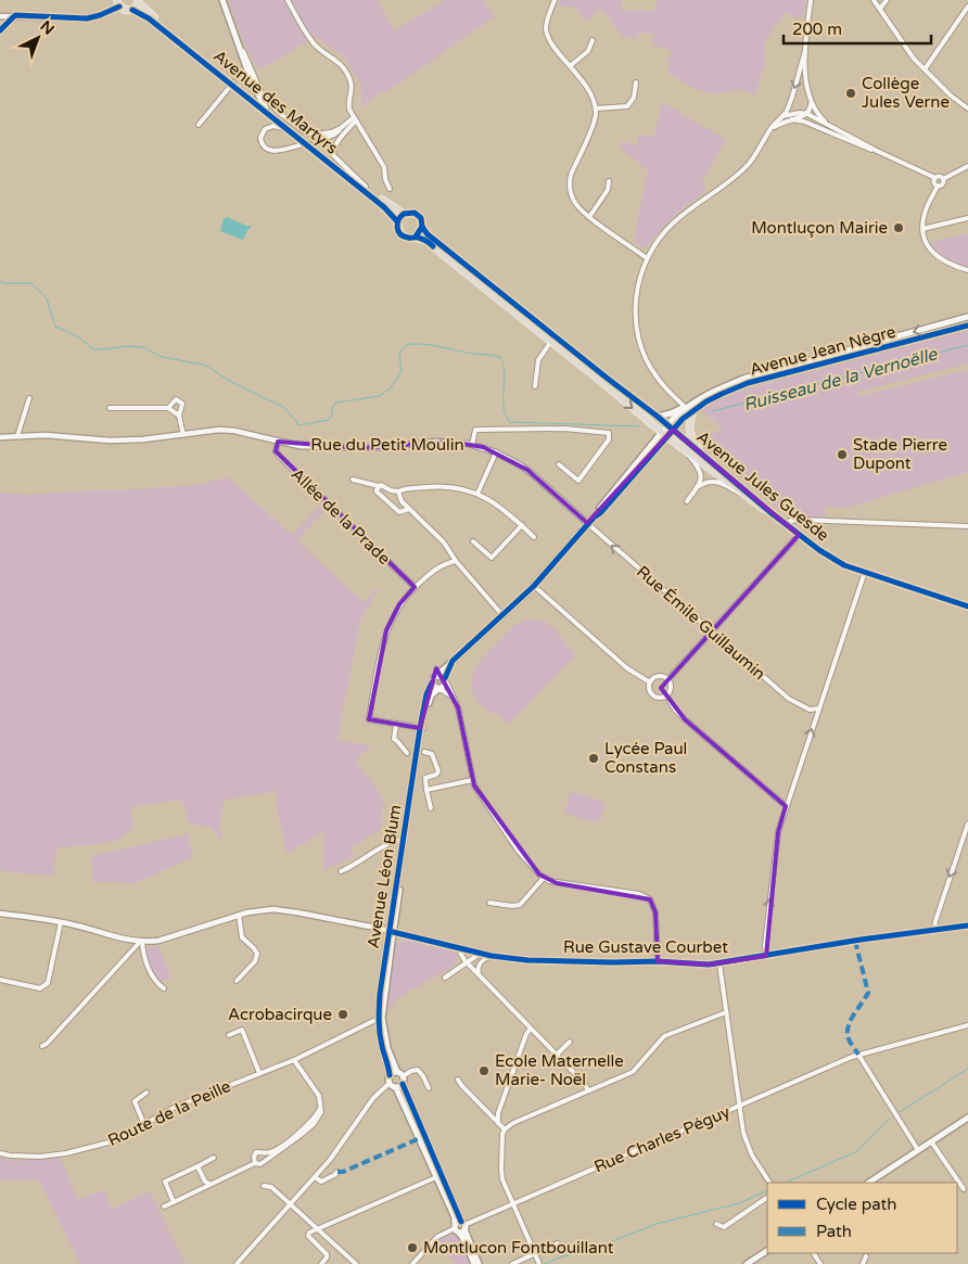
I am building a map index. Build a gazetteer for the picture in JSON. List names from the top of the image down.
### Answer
{
  "streets": {
    "main road": [
      "Avenue des Martyrs",
      "Avenue Jean Nègre",
      "Avenue Jules Guesde",
      "Avenue Léon Blum"
    ],
    "street": [
      "Rue du Petit Moulin",
      "Allée de la Prade",
      "Rue Émile Guillaumin",
      "Rue Gustave Courbet",
      "Route de la Peille",
      "Rue Charles Péguy"
    ]
  },
  "crossings": [
    ["Avenue Jean Nègre", "Avenue Jules Guesde"],
    ["Avenue Jean Nègre", "Avenue Léon Blum"],
    ["Rue du Petit Moulin", "Allée de la Prade"],
    ["Rue du Petit Moulin", "Rue Émile Guillaumin"],
    ["Rue du Petit Moulin", "Avenue Léon Blum"],
    ["Avenue Jules Guesde", "Avenue Léon Blum"],
    ["Rue Émile Guillaumin", "Avenue Léon Blum"],
    ["Avenue Léon Blum", "Rue Gustave Courbet"],
    ["Avenue Léon Blum", "Route de la Peille"],
    ["Avenue Léon Blum", "Rue Charles Péguy"]
  ],
  "one_way": ["Rue Émile Guillaumin"],
  "water": ["Ruisseau de la Vernoëlle"],
  "places": [
    "Collège Jules Verne",
    "Montluçon Mairie",
    "Stade Pierre Dupont",
    "Lycée Paul Constans",
    "Acrobacirque",
    "Ecole Maternelle Marie- Noël",
    "Montlucon Fontbouillant"
  ],
  "legend": ["Cycle path", "Path"],
  "scale_bar": "200 m",
  "north": "top right"
}
